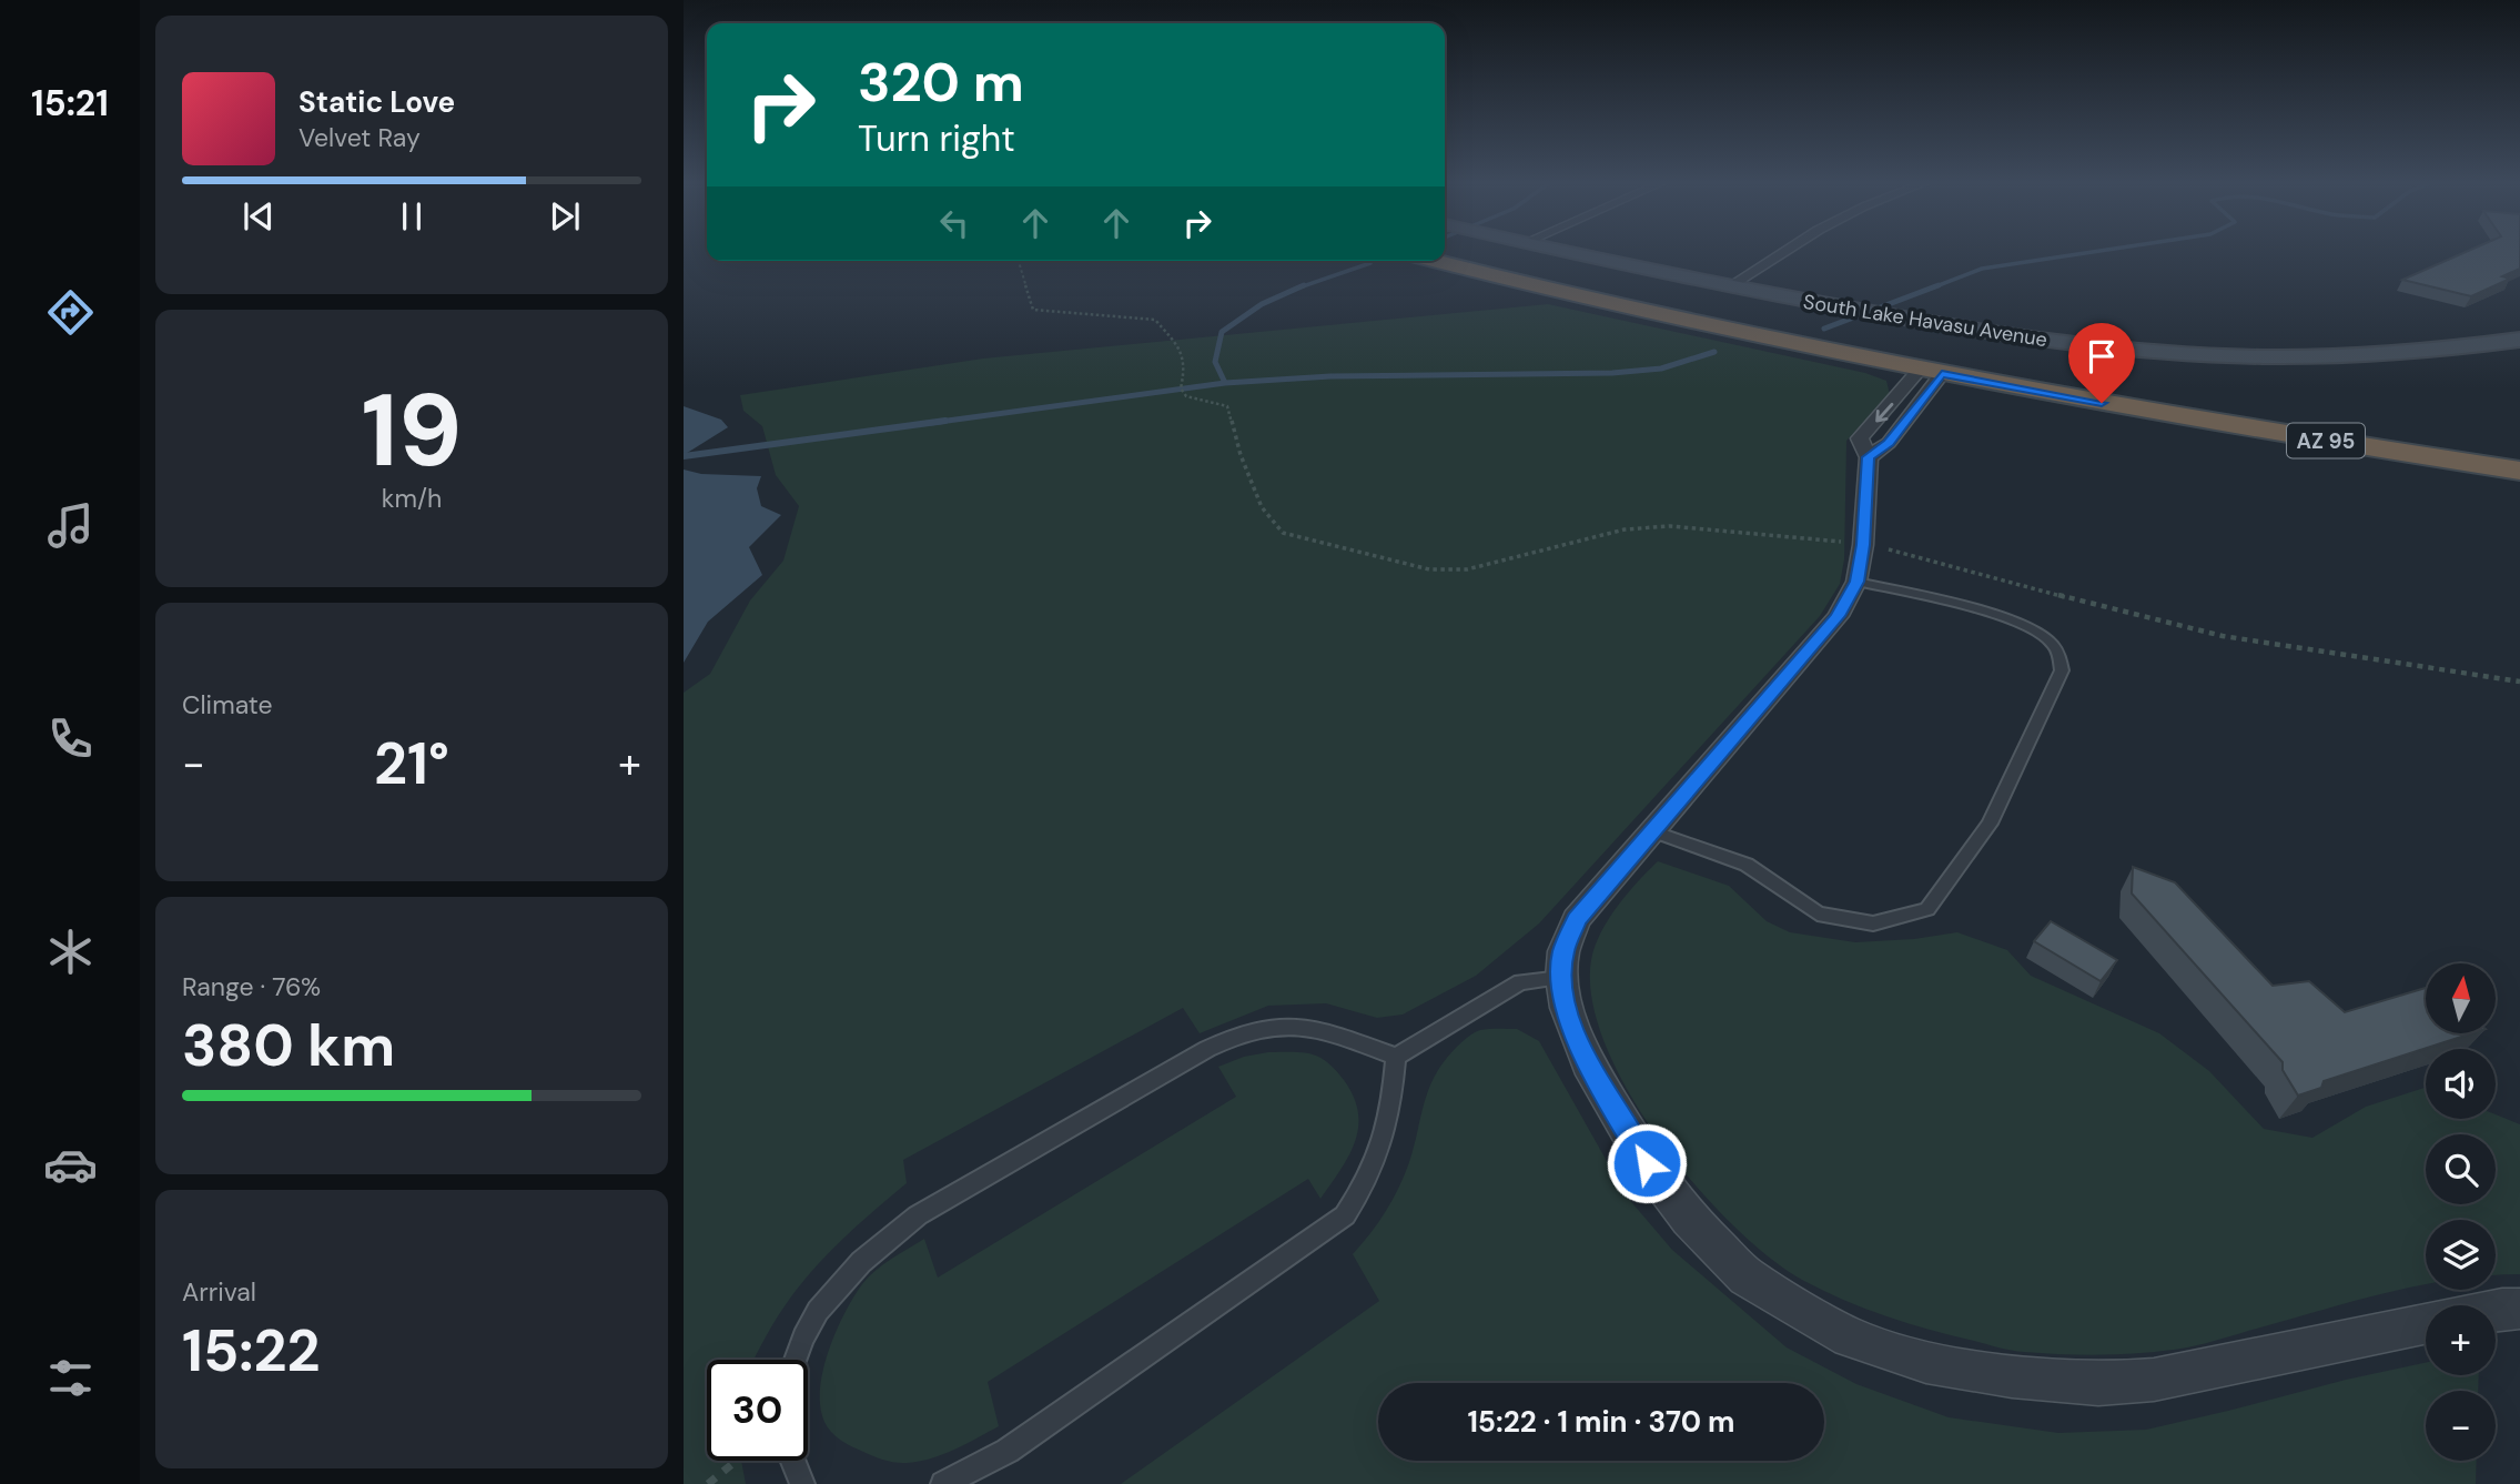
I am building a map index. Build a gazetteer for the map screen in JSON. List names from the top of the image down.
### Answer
{
  "streets": {
    "highway": ["AZ 95"],
    "main road": ["South Lake Havasu Avenue"]
  },
  "north": "top",
  "page": {
    "tabs": "15:21",
    "turn": ["320 m", "Turn right"],
    "song": ["Static Love", "Velvet Ray"],
    "tile": [
      ["19", "km/h"],
      "Climate",
      ["Range · 76%", "380 km"],
      ["Arrival", "15:22"]
    ],
    "heat": ["−", "21°", "+"],
    "map_buttons": ["+", "−"],
    "limit": "30",
    "trip": "15:22 · 1 min · 370 m"
  }
}
